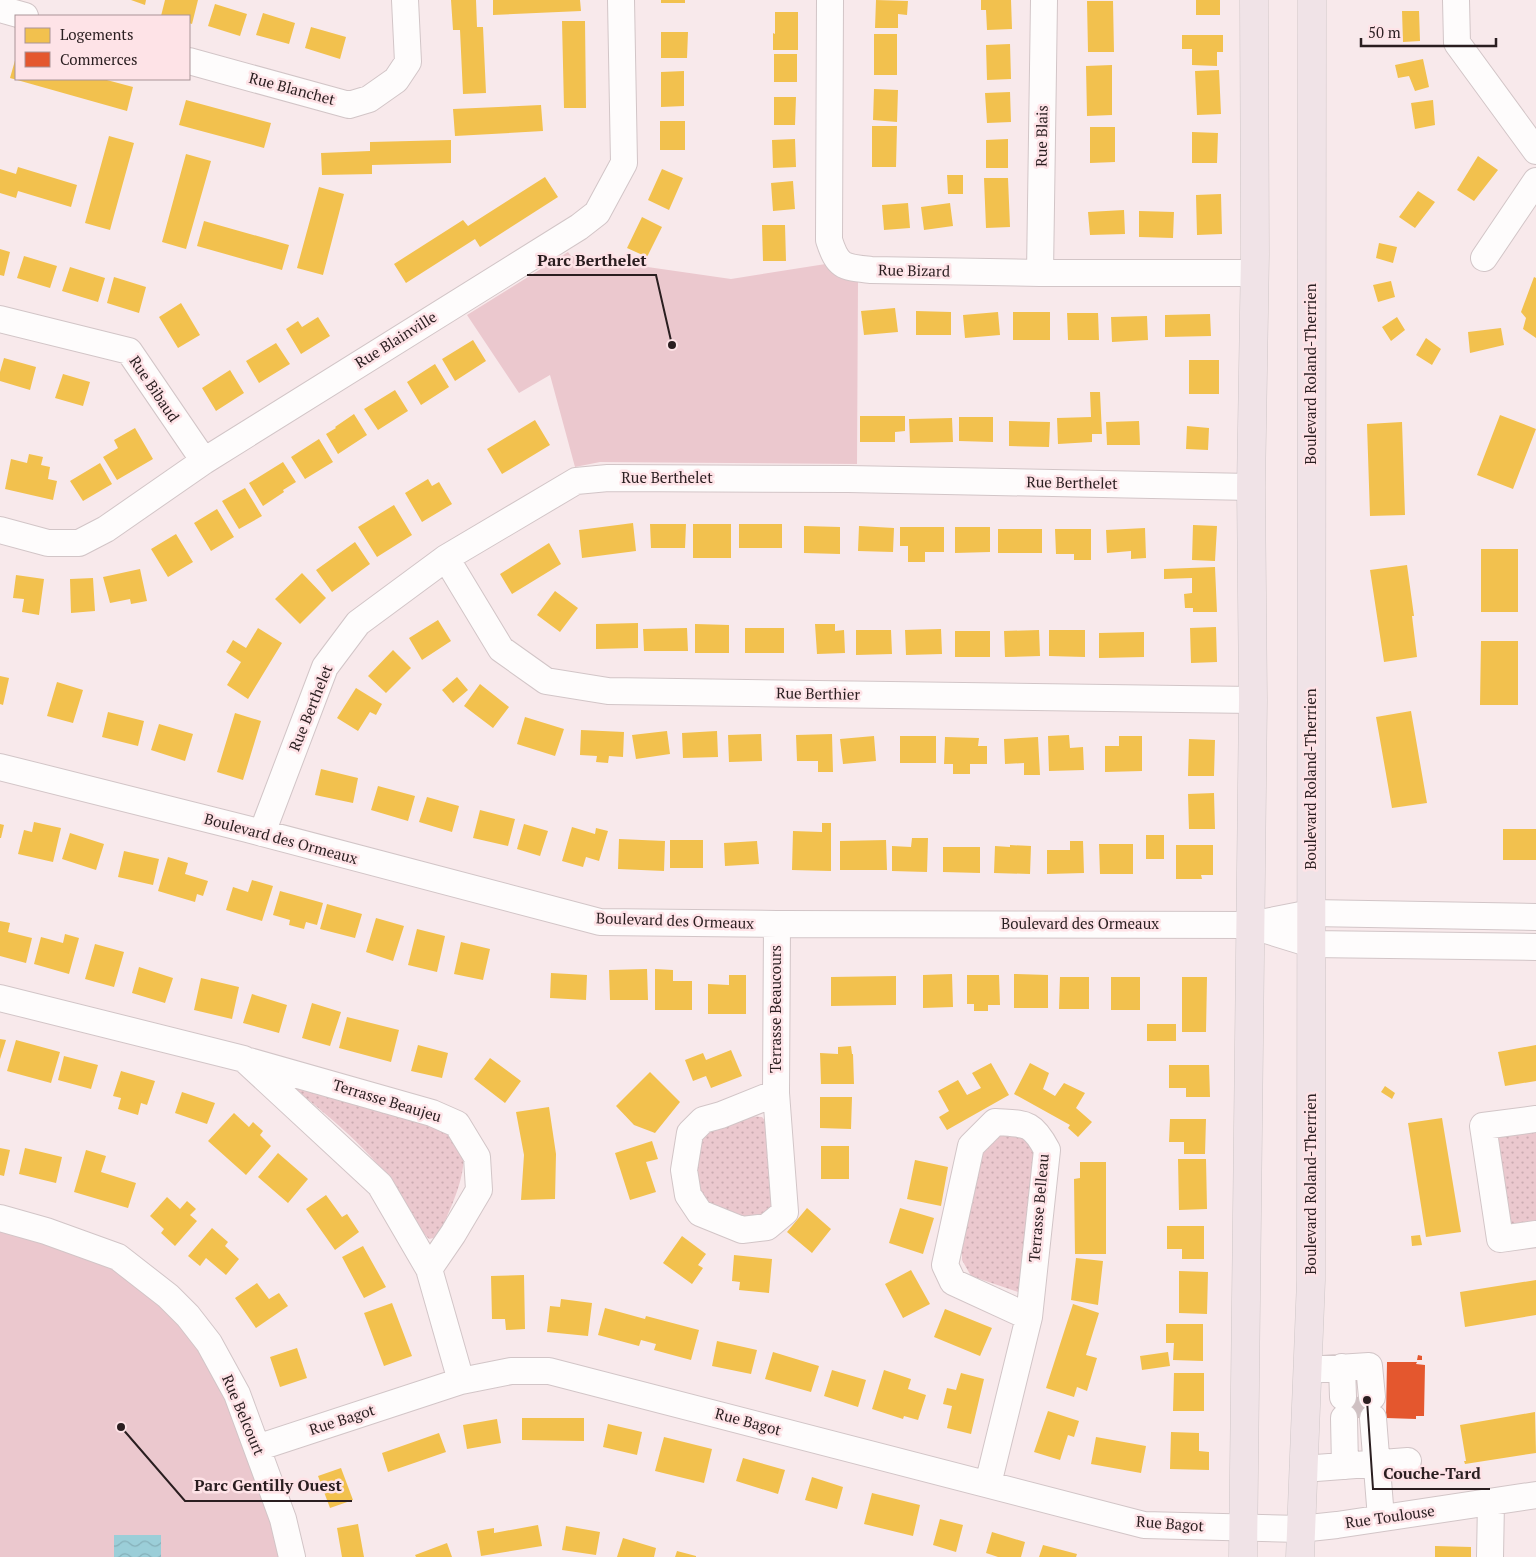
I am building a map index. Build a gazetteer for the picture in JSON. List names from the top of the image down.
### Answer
{
  "streets": {
    "main road": ["Boulevard Roland-Therrien"],
    "street": [
      "Rue Blanchet",
      "Rue Blais",
      "Rue Bizard",
      "Rue Blainville",
      "Rue Bibaud",
      "Rue Berthelet",
      "Rue Berthier",
      "Boulevard des Ormeaux",
      "Terrasse Beaucours",
      "Terrasse Beaujeu",
      "Terrasse Belleau",
      "Rue Belcourt",
      "Rue Bagot",
      "Rue Toulouse"
    ]
  },
  "crossings": [
    ["Rue Blais", "Rue Bizard"],
    ["Rue Blainville", "Rue Bibaud"],
    ["Boulevard Roland-Therrien", "Boulevard des Ormeaux"],
    ["Boulevard Roland-Therrien", "Rue Toulouse"],
    ["Rue Berthelet", "Rue Berthier"],
    ["Rue Berthelet", "Boulevard des Ormeaux"],
    ["Boulevard des Ormeaux", "Terrasse Beaucours"],
    ["Terrasse Beaujeu", "Rue Bagot"],
    ["Terrasse Belleau", "Rue Bagot"],
    ["Rue Belcourt", "Rue Bagot"],
    ["Rue Bagot", "Rue Toulouse"]
  ],
  "places": ["Parc Berthelet", "Couche-Tard", "Parc Gentilly Ouest"],
  "legend": ["Logements", "Commerces"],
  "scale_bar": "50 m"
}
